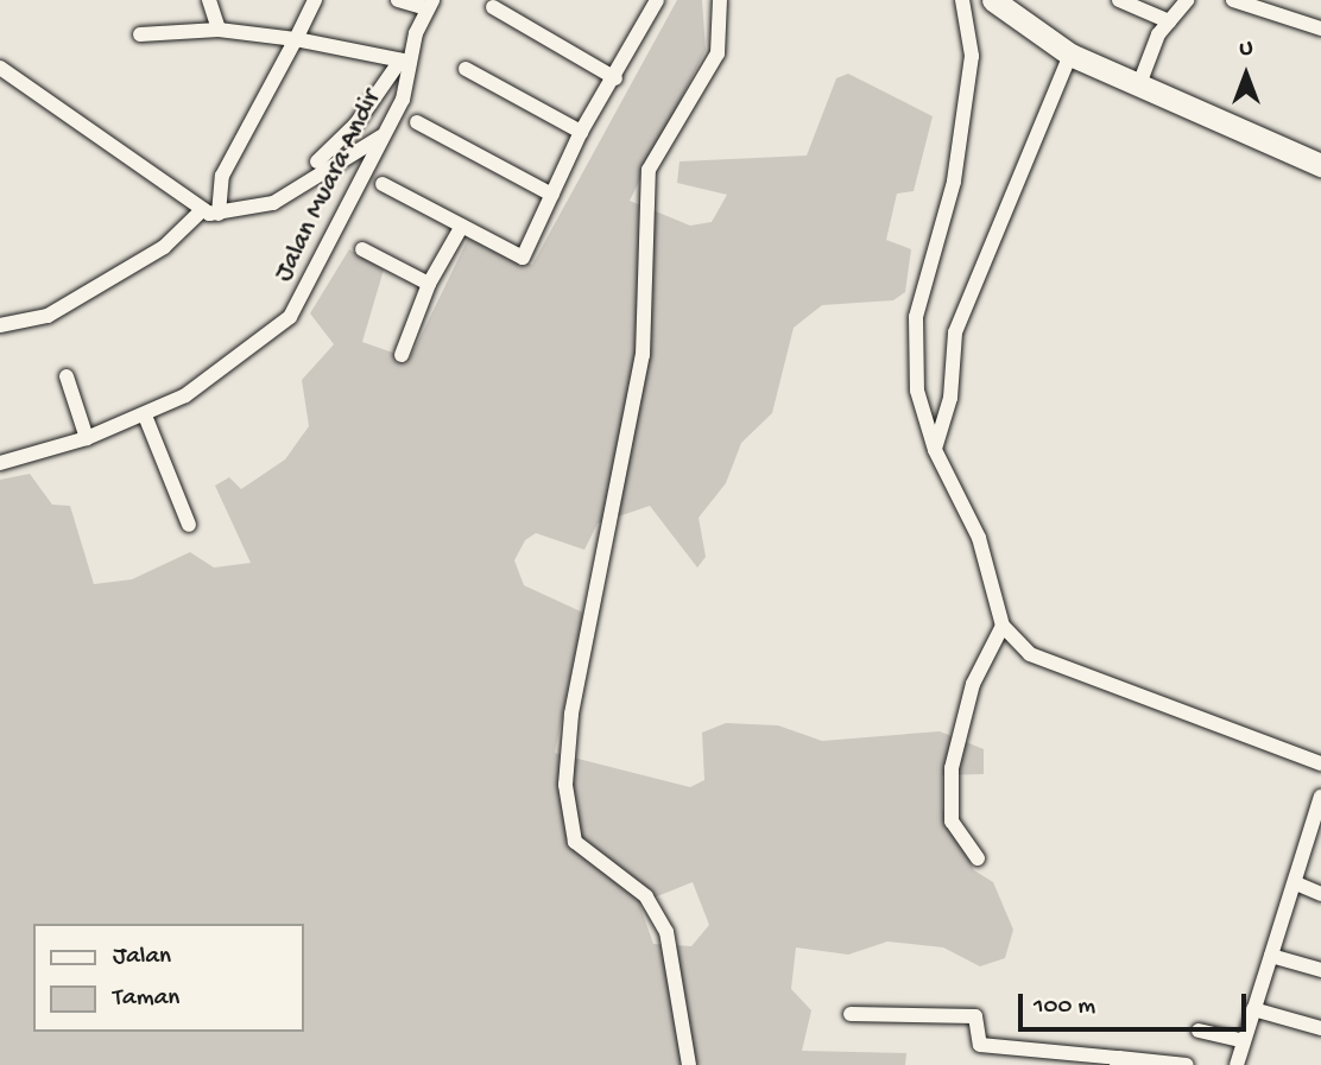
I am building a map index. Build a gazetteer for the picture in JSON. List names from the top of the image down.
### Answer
{
  "streets": {
    "street": ["Jalan Muara Andir"]
  },
  "legend": ["Jalan", "Taman"],
  "scale_bar": "100 m",
  "north": "top"
}
